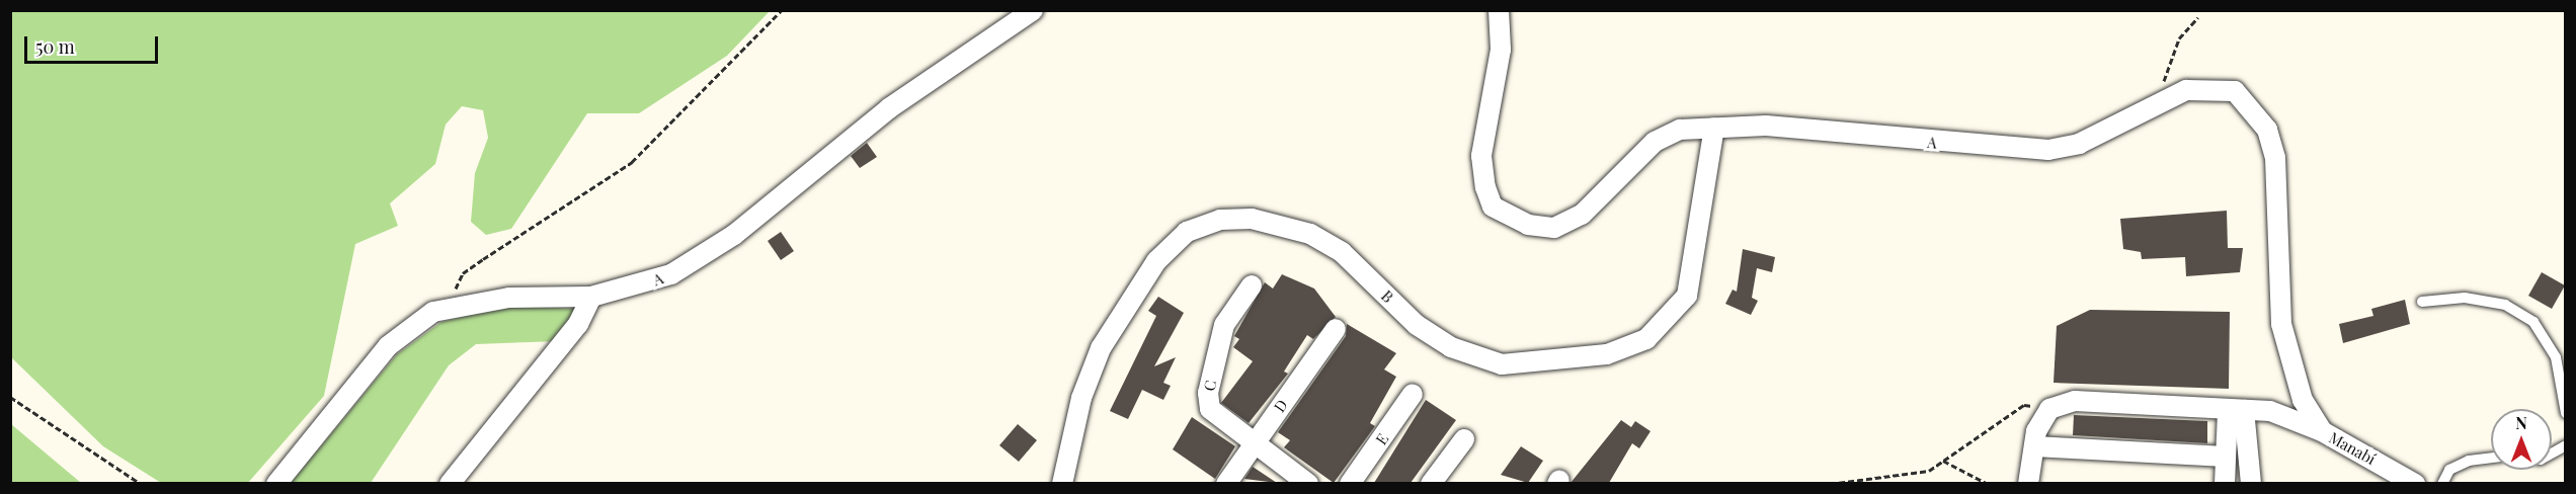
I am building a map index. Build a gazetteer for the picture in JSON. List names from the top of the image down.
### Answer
{
  "streets": {
    "street": [
      "A",
      "B",
      "C",
      "D",
      "E",
      "Manabí"
    ]
  },
  "crossings": [
    ["A", "B"],
    ["A", "Manabí"],
    ["C", "D"]
  ],
  "scale_bar": "50 m",
  "north": "top"
}
